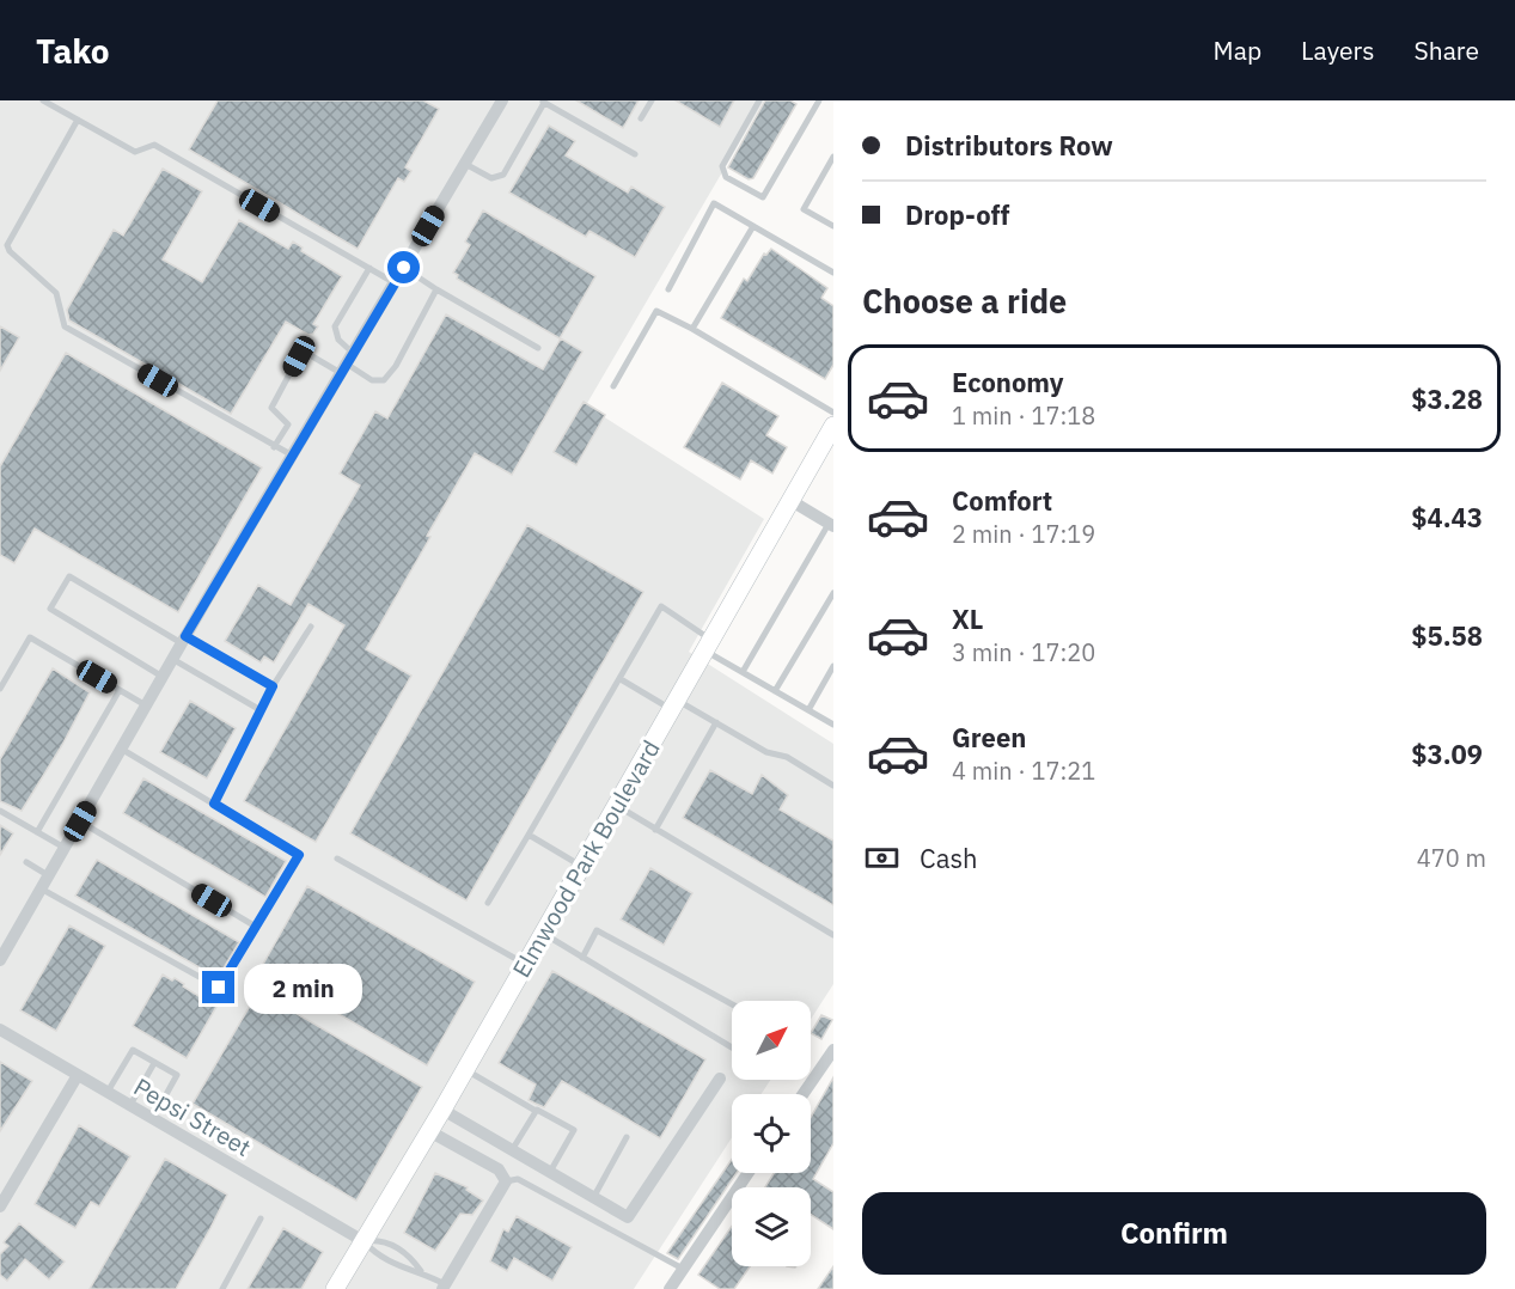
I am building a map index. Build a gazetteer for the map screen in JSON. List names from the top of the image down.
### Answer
{
  "streets": {
    "street": ["Elmwood Park Boulevard", "Pepsi Street"]
  },
  "crossings": [
    ["Elmwood Park Boulevard", "Pepsi Street"]
  ],
  "north": "top right",
  "page": {
    "header": "Tako",
    "nav": ["Map", "Layers", "Share"],
    "banner": ["Distributors Row", "Drop-off"],
    "heading": "Choose a ride",
    "list": [
      {
        "name": "Economy",
        "note": "1 min · 17:18",
        "value": "$3.28"
      },
      {
        "name": "Comfort",
        "note": "2 min · 17:19",
        "value": "$4.43"
      },
      {
        "name": "XL",
        "note": "3 min · 17:20",
        "value": "$5.58"
      },
      {
        "name": "Green",
        "note": "4 min · 17:21",
        "value": "$3.09"
      }
    ],
    "pay": ["Cash", "470 m"],
    "bubble": "2 min",
    "buttons": "Confirm"
  }
}
